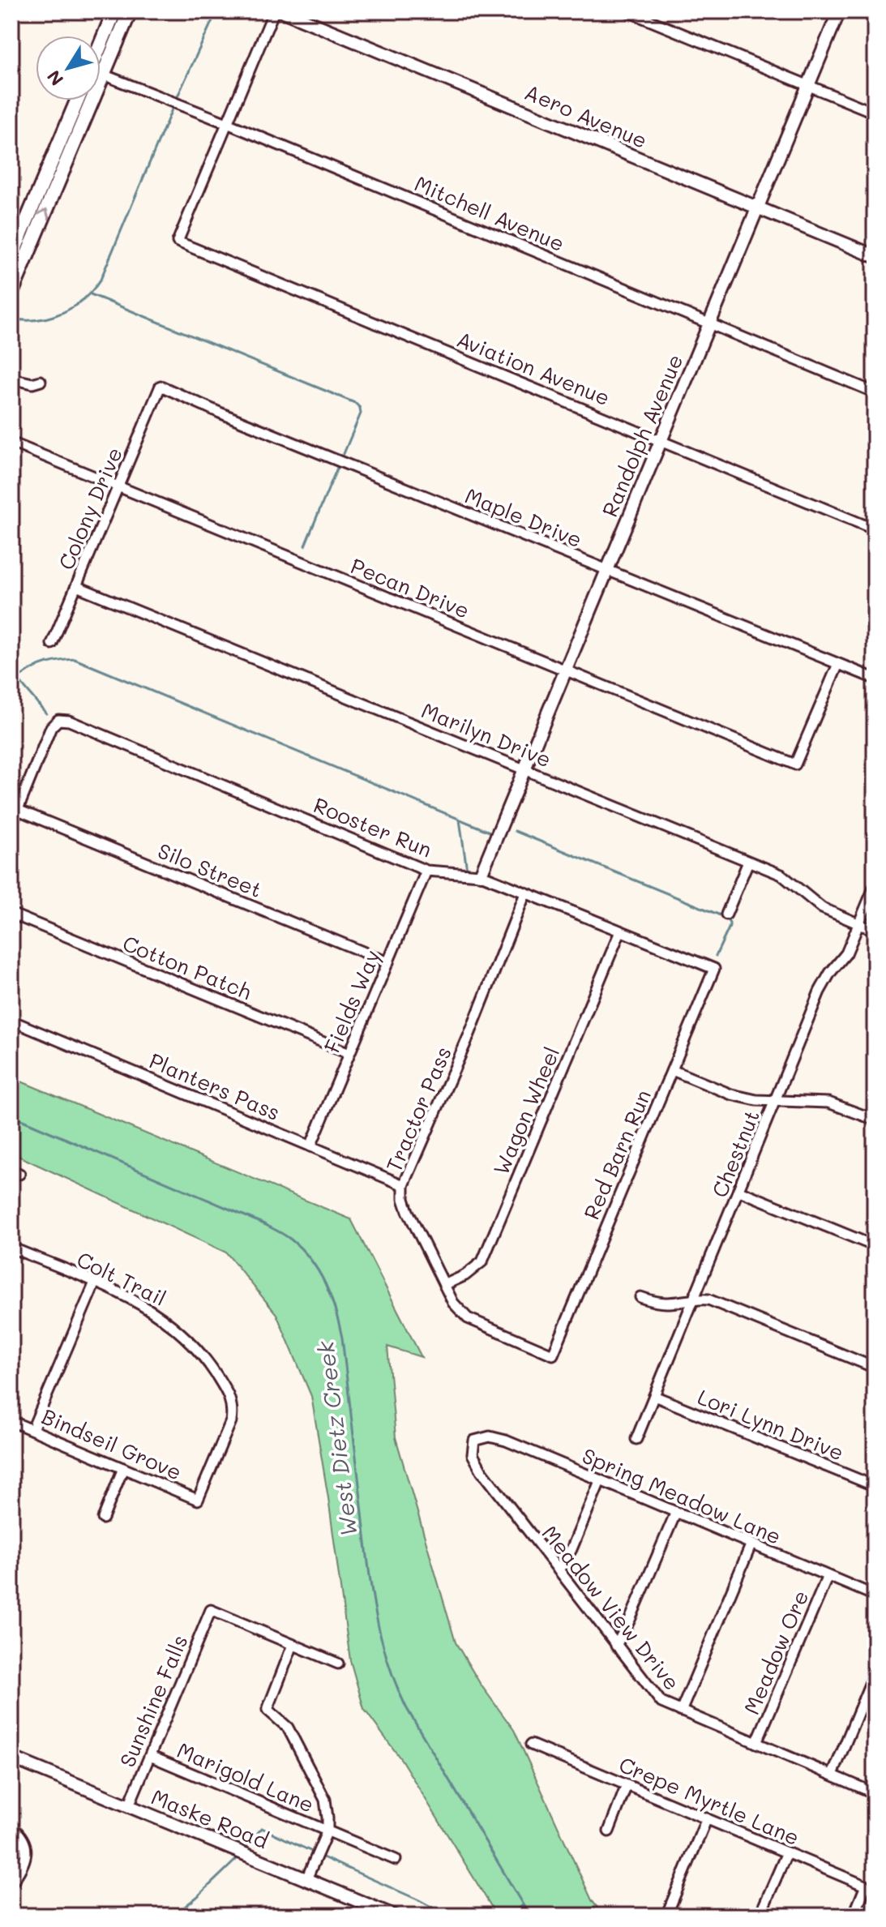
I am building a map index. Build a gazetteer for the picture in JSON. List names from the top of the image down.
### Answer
{
  "streets": {
    "street": [
      "Aero Avenue",
      "Mitchell Avenue",
      "Aviation Avenue",
      "Randolph Avenue",
      "Colony Drive",
      "Maple Drive",
      "Pecan Drive",
      "Marilyn Drive",
      "Rooster Run",
      "Silo Street",
      "Cotton Patch",
      "Fields Way",
      "Planters Pass",
      "Tractor Pass",
      "Wagon Wheel",
      "Chestnut",
      "Red Barn Run",
      "Colt Trail",
      "Lori Lynn Drive",
      "Bindseil Grove",
      "Spring Meadow Lane",
      "Meadow View Drive",
      "Meadow Ore",
      "Sunshine Falls",
      "Marigold Lane",
      "Crepe Myrtle Lane",
      "Maske Road"
    ]
  },
  "crossings": [
    ["Aero Avenue", "Randolph Avenue"],
    ["Mitchell Avenue", "Aviation Avenue"],
    ["Mitchell Avenue", "Randolph Avenue"],
    ["Aviation Avenue", "Randolph Avenue"],
    ["Randolph Avenue", "Maple Drive"],
    ["Randolph Avenue", "Pecan Drive"],
    ["Randolph Avenue", "Marilyn Drive"],
    ["Randolph Avenue", "Rooster Run"],
    ["Colony Drive", "Maple Drive"],
    ["Colony Drive", "Pecan Drive"],
    ["Colony Drive", "Marilyn Drive"],
    ["Maple Drive", "Pecan Drive"],
    ["Marilyn Drive", "Chestnut"],
    ["Rooster Run", "Silo Street"],
    ["Rooster Run", "Fields Way"],
    ["Rooster Run", "Tractor Pass"],
    ["Rooster Run", "Wagon Wheel"],
    ["Rooster Run", "Red Barn Run"],
    ["Silo Street", "Fields Way"],
    ["Cotton Patch", "Fields Way"],
    ["Fields Way", "Planters Pass"],
    ["Planters Pass", "Tractor Pass"],
    ["Tractor Pass", "Wagon Wheel"],
    ["Tractor Pass", "Red Barn Run"],
    ["Chestnut", "Lori Lynn Drive"],
    ["Colt Trail", "Bindseil Grove"],
    ["Spring Meadow Lane", "Meadow View Drive"],
    ["Spring Meadow Lane", "Meadow Ore"],
    ["Meadow View Drive", "Meadow Ore"],
    ["Sunshine Falls", "Marigold Lane"],
    ["Sunshine Falls", "Maske Road"]
  ],
  "water": ["West Dietz Creek"],
  "north": "bottom left"
}
